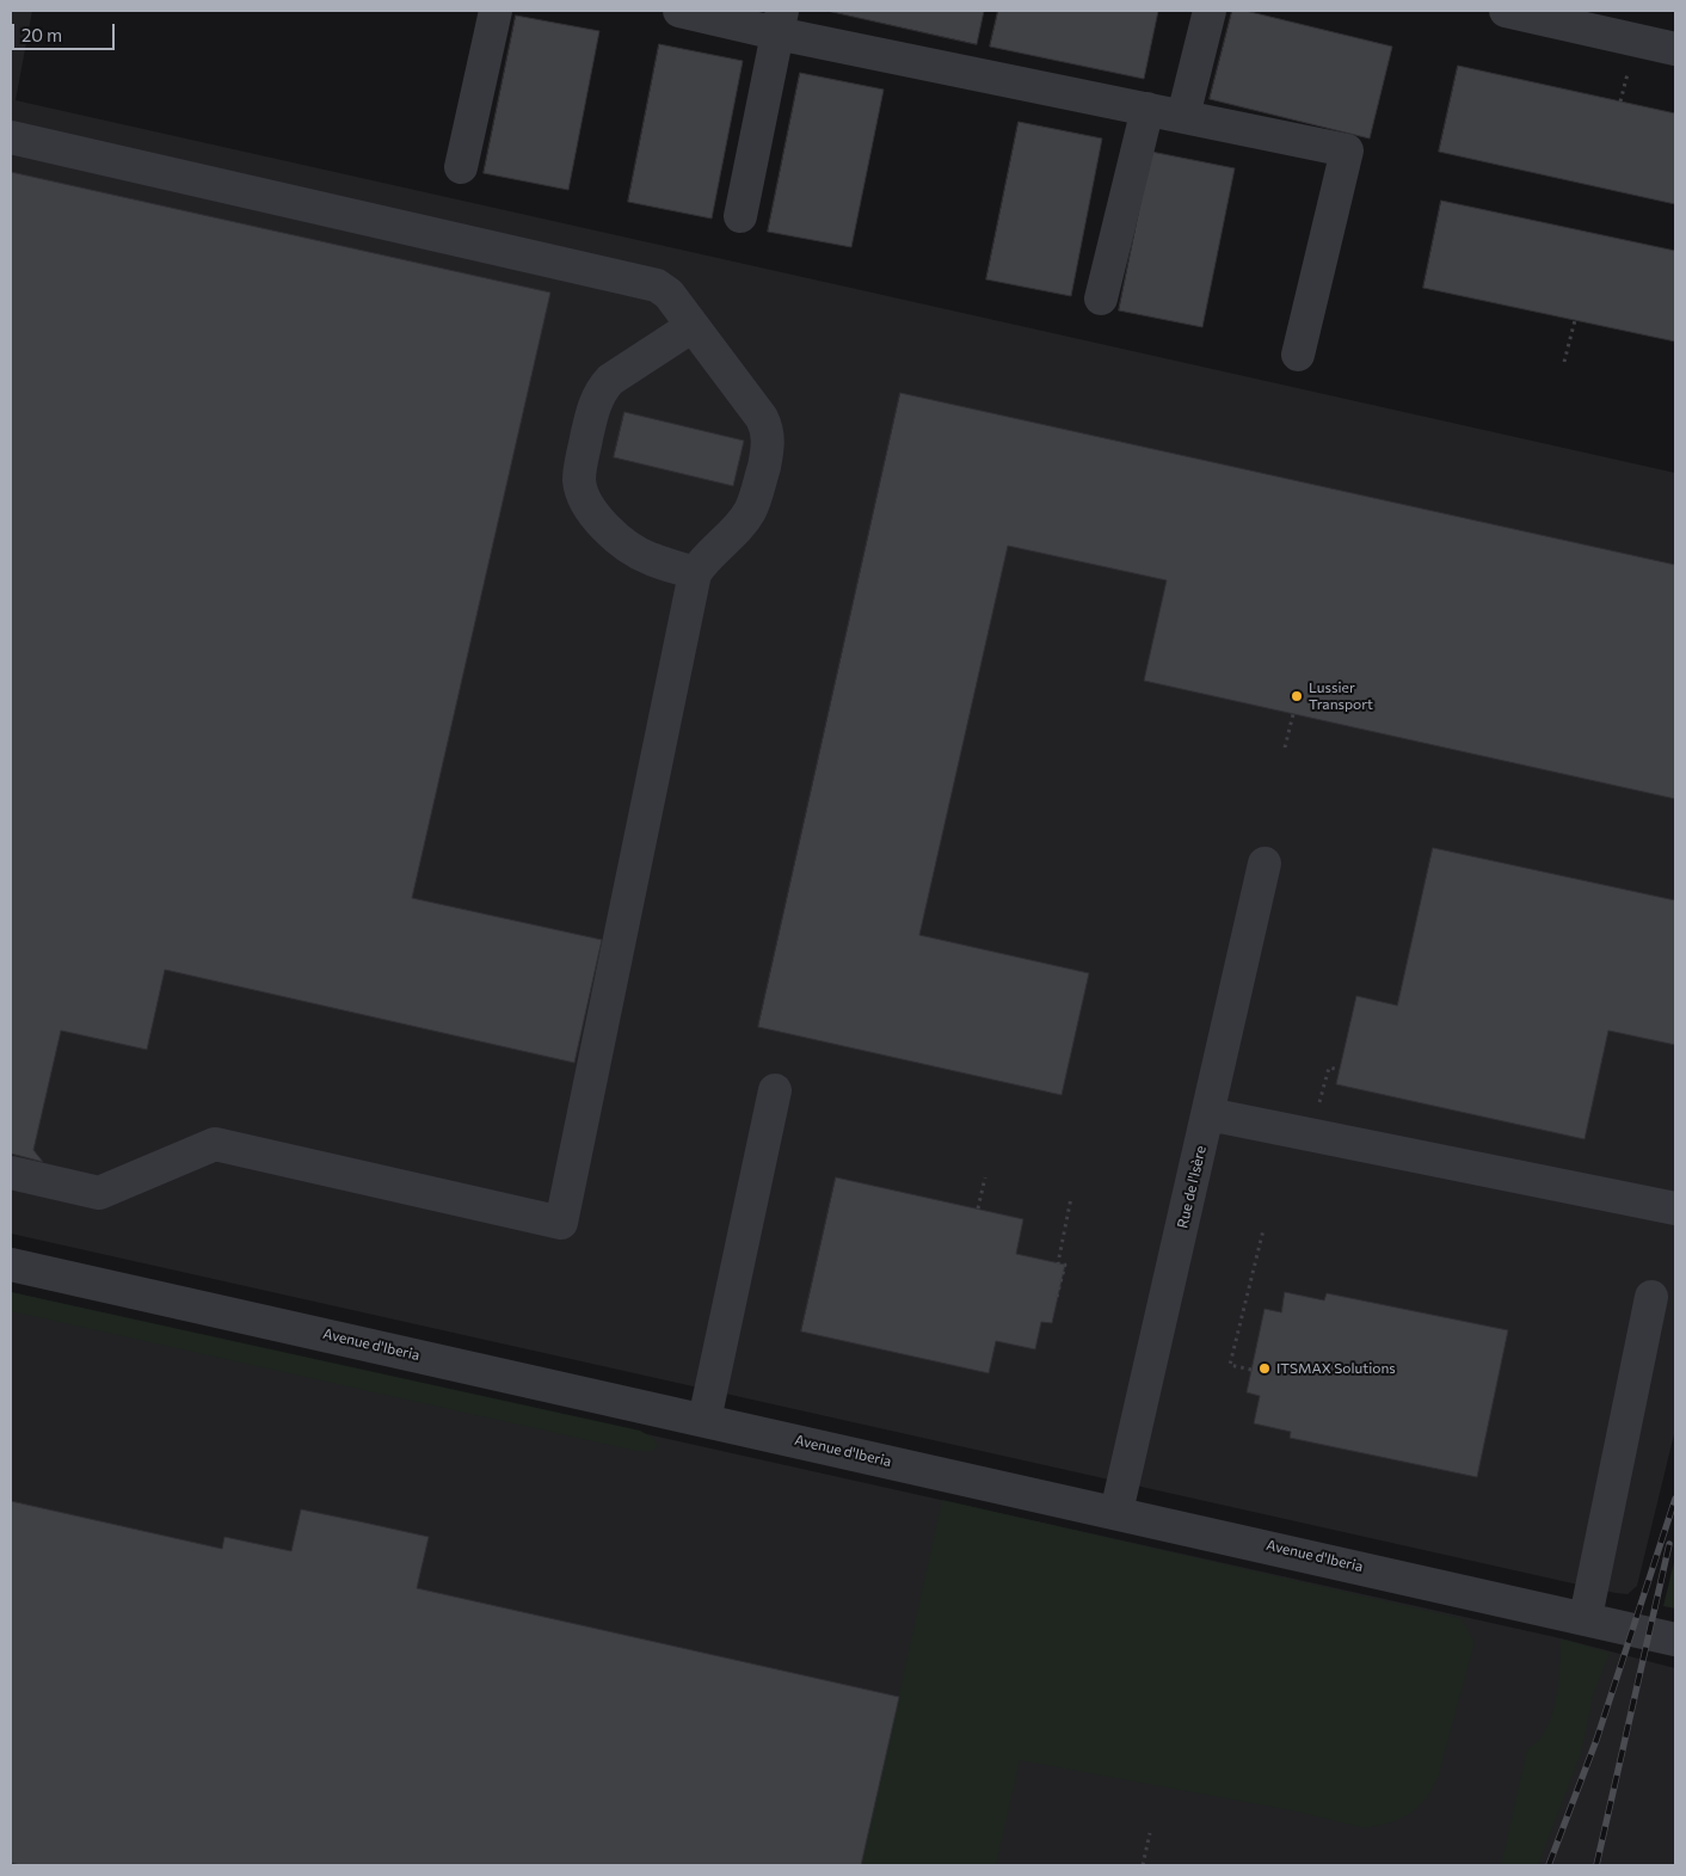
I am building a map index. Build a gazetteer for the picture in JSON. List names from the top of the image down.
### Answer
{
  "streets": {
    "street": ["Rue de l'Isère", "Avenue d'Iberia"]
  },
  "crossings": [
    ["Rue de l'Isère", "Avenue d'Iberia"]
  ],
  "places": ["Lussier Transport", "ITSMAX Solutions"],
  "scale_bar": "20 m"
}
